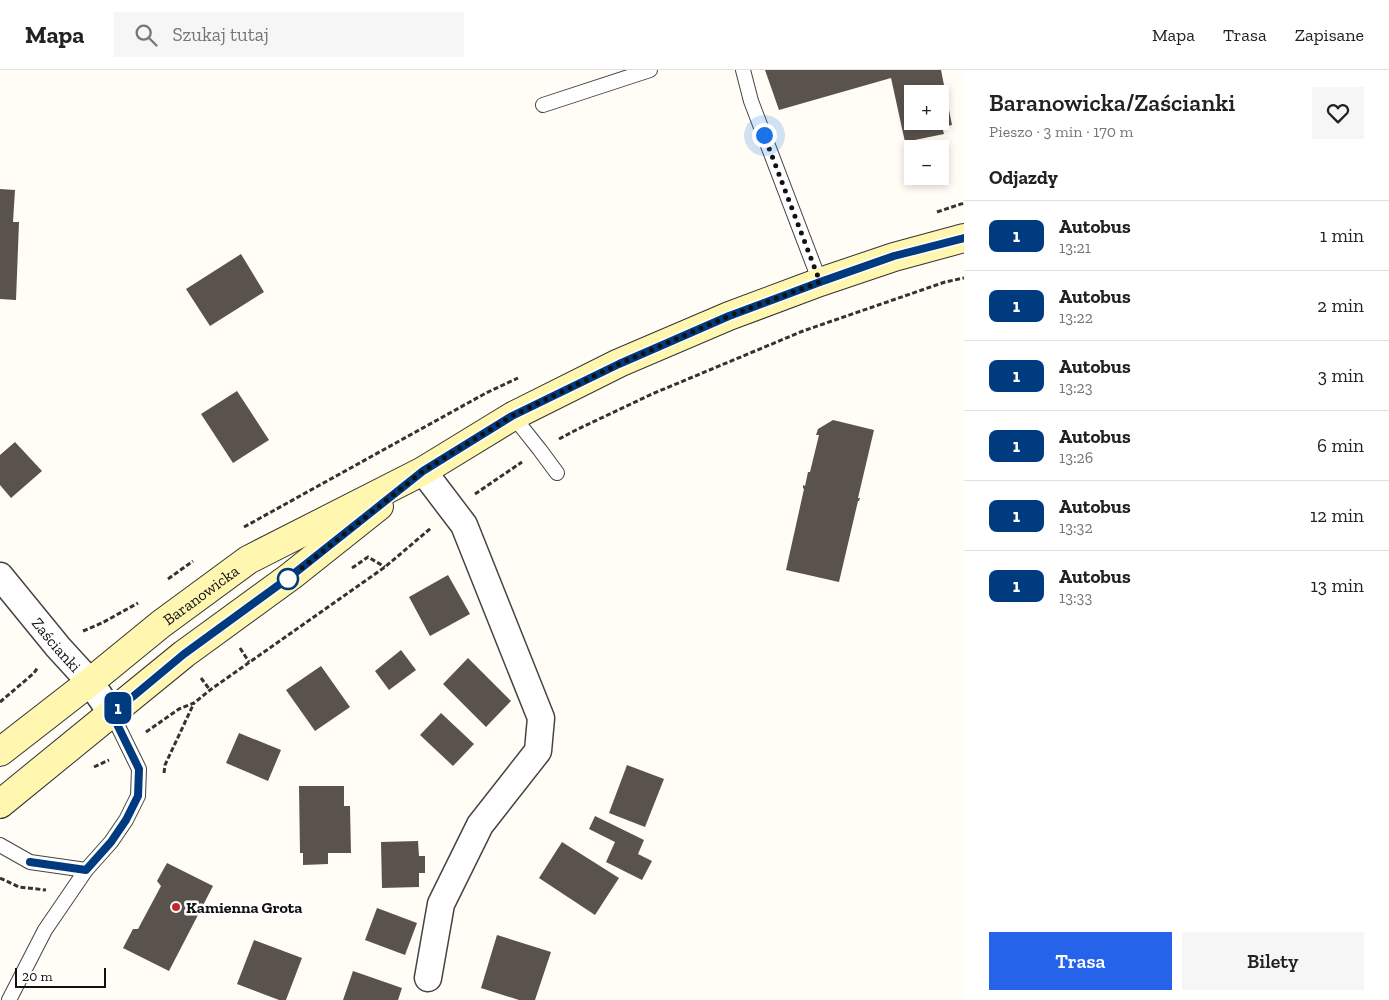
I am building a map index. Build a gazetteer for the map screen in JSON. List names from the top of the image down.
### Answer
{
  "streets": {
    "street": ["Baranowicka", "Zaścianki"]
  },
  "crossings": [
    ["Baranowicka", "Zaścianki"]
  ],
  "places": ["Kamienna Grota"],
  "lines": ["bus line 1"],
  "scale_bar": "20 m",
  "page": {
    "header": "Mapa",
    "search": "Szukaj tutaj",
    "nav": ["Mapa", "Trasa", "Zapisane"],
    "on_map": "1",
    "heading": [
      ["Baranowicka/Zaścianki", "Pieszo · 3 min · 170 m"],
      "Odjazdy"
    ],
    "map_buttons": ["+", "−"],
    "list": [
      {
        "mark": "1",
        "name": "Autobus",
        "note": "13:21",
        "value": "1 min"
      },
      {
        "mark": "1",
        "name": "Autobus",
        "note": "13:22",
        "value": "2 min"
      },
      {
        "mark": "1",
        "name": "Autobus",
        "note": "13:23",
        "value": "3 min"
      },
      {
        "mark": "1",
        "name": "Autobus",
        "note": "13:26",
        "value": "6 min"
      },
      {
        "mark": "1",
        "name": "Autobus",
        "note": "13:32",
        "value": "12 min"
      },
      {
        "mark": "1",
        "name": "Autobus",
        "note": "13:33",
        "value": "13 min"
      }
    ],
    "buttons": ["Trasa", "Bilety"],
    "scale": "20 m"
  }
}
